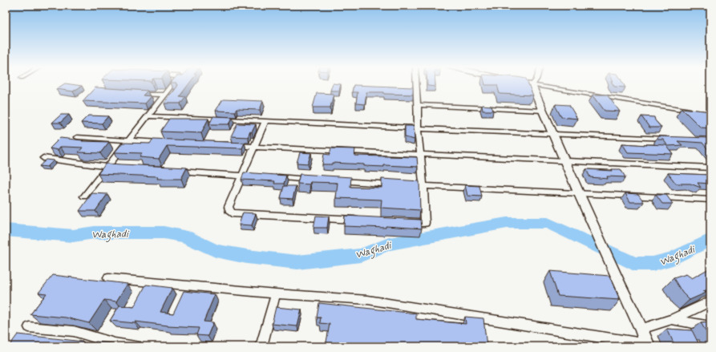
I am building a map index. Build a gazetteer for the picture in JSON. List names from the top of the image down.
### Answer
{
  "water": ["Waghadi"]
}
